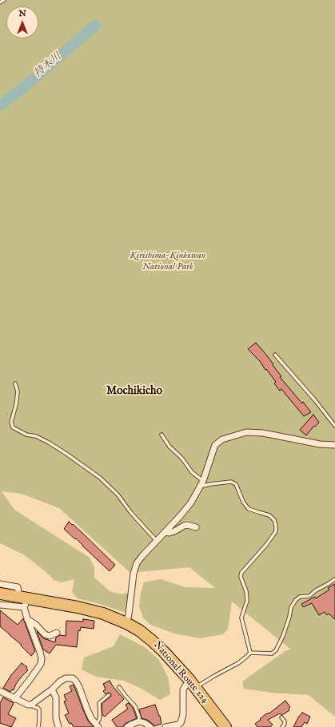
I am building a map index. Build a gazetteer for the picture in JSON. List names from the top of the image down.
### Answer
{
  "streets": {
    "highway": ["National Route 224"]
  },
  "districts": ["Mochikicho"],
  "water": ["持木川"],
  "parks": ["Kirishima-Kinkowan National Park"],
  "north": "top"
}
